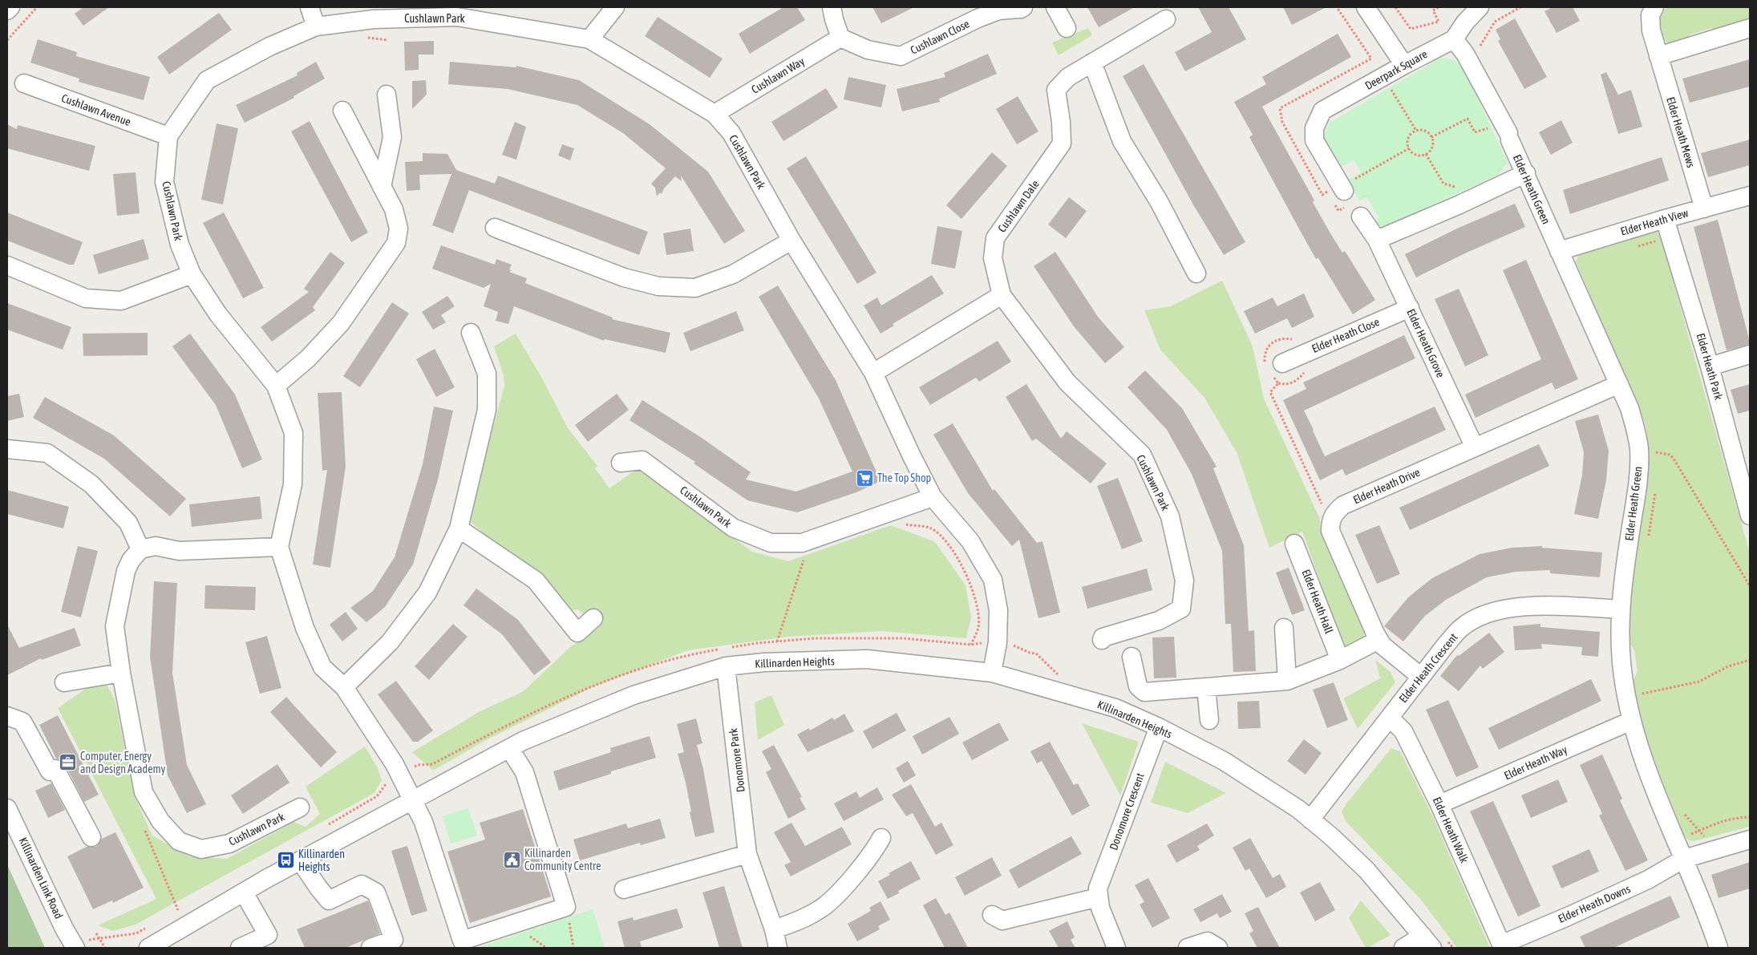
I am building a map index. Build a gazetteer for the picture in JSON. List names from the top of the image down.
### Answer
{
  "streets": {
    "street": [
      "Cushlawn Park",
      "Cushlawn Close",
      "Deerpark Square",
      "Cushlawn Way",
      "Cushlawn Avenue",
      "Elder Heath Mews",
      "Elder Heath Green",
      "Cushlawn Dale",
      "Elder Heath View",
      "Elder Heath Close",
      "Elder Heath Grove",
      "Elder Heath Park",
      "Elder Heath Drive",
      "Elder Heath Hall",
      "Killinarden Heights",
      "Elder Heath Crescent",
      "Donomore Park",
      "Elder Heath Way",
      "Donomore Crescent",
      "Elder Heath Walk",
      "Killinarden Link Road",
      "Elder Heath Downs"
    ]
  },
  "crossings": [
    ["Cushlawn Park", "Cushlawn Way"],
    ["Cushlawn Park", "Cushlawn Avenue"],
    ["Cushlawn Park", "Cushlawn Dale"],
    ["Cushlawn Park", "Killinarden Heights"],
    ["Cushlawn Close", "Cushlawn Way"],
    ["Deerpark Square", "Elder Heath Green"],
    ["Elder Heath Mews", "Elder Heath View"],
    ["Elder Heath Green", "Elder Heath View"],
    ["Elder Heath Green", "Elder Heath Drive"],
    ["Elder Heath Green", "Elder Heath Crescent"],
    ["Elder Heath Green", "Elder Heath Way"],
    ["Elder Heath Green", "Elder Heath Downs"],
    ["Elder Heath View", "Elder Heath Park"],
    ["Elder Heath Close", "Elder Heath Grove"],
    ["Elder Heath Grove", "Elder Heath Drive"],
    ["Elder Heath Drive", "Elder Heath Crescent"],
    ["Killinarden Heights", "Elder Heath Crescent"],
    ["Killinarden Heights", "Donomore Park"],
    ["Killinarden Heights", "Donomore Crescent"],
    ["Elder Heath Crescent", "Elder Heath Walk"],
    ["Elder Heath Way", "Elder Heath Walk"],
    ["Elder Heath Walk", "Elder Heath Downs"]
  ],
  "places": {
    "supermarket": ["The Top Shop"],
    "office": ["Computer, Energy and Design Academy"],
    "public building": ["Killinarden Community Centre"],
    "bus stop": ["Killinarden Heights"]
  }
}
